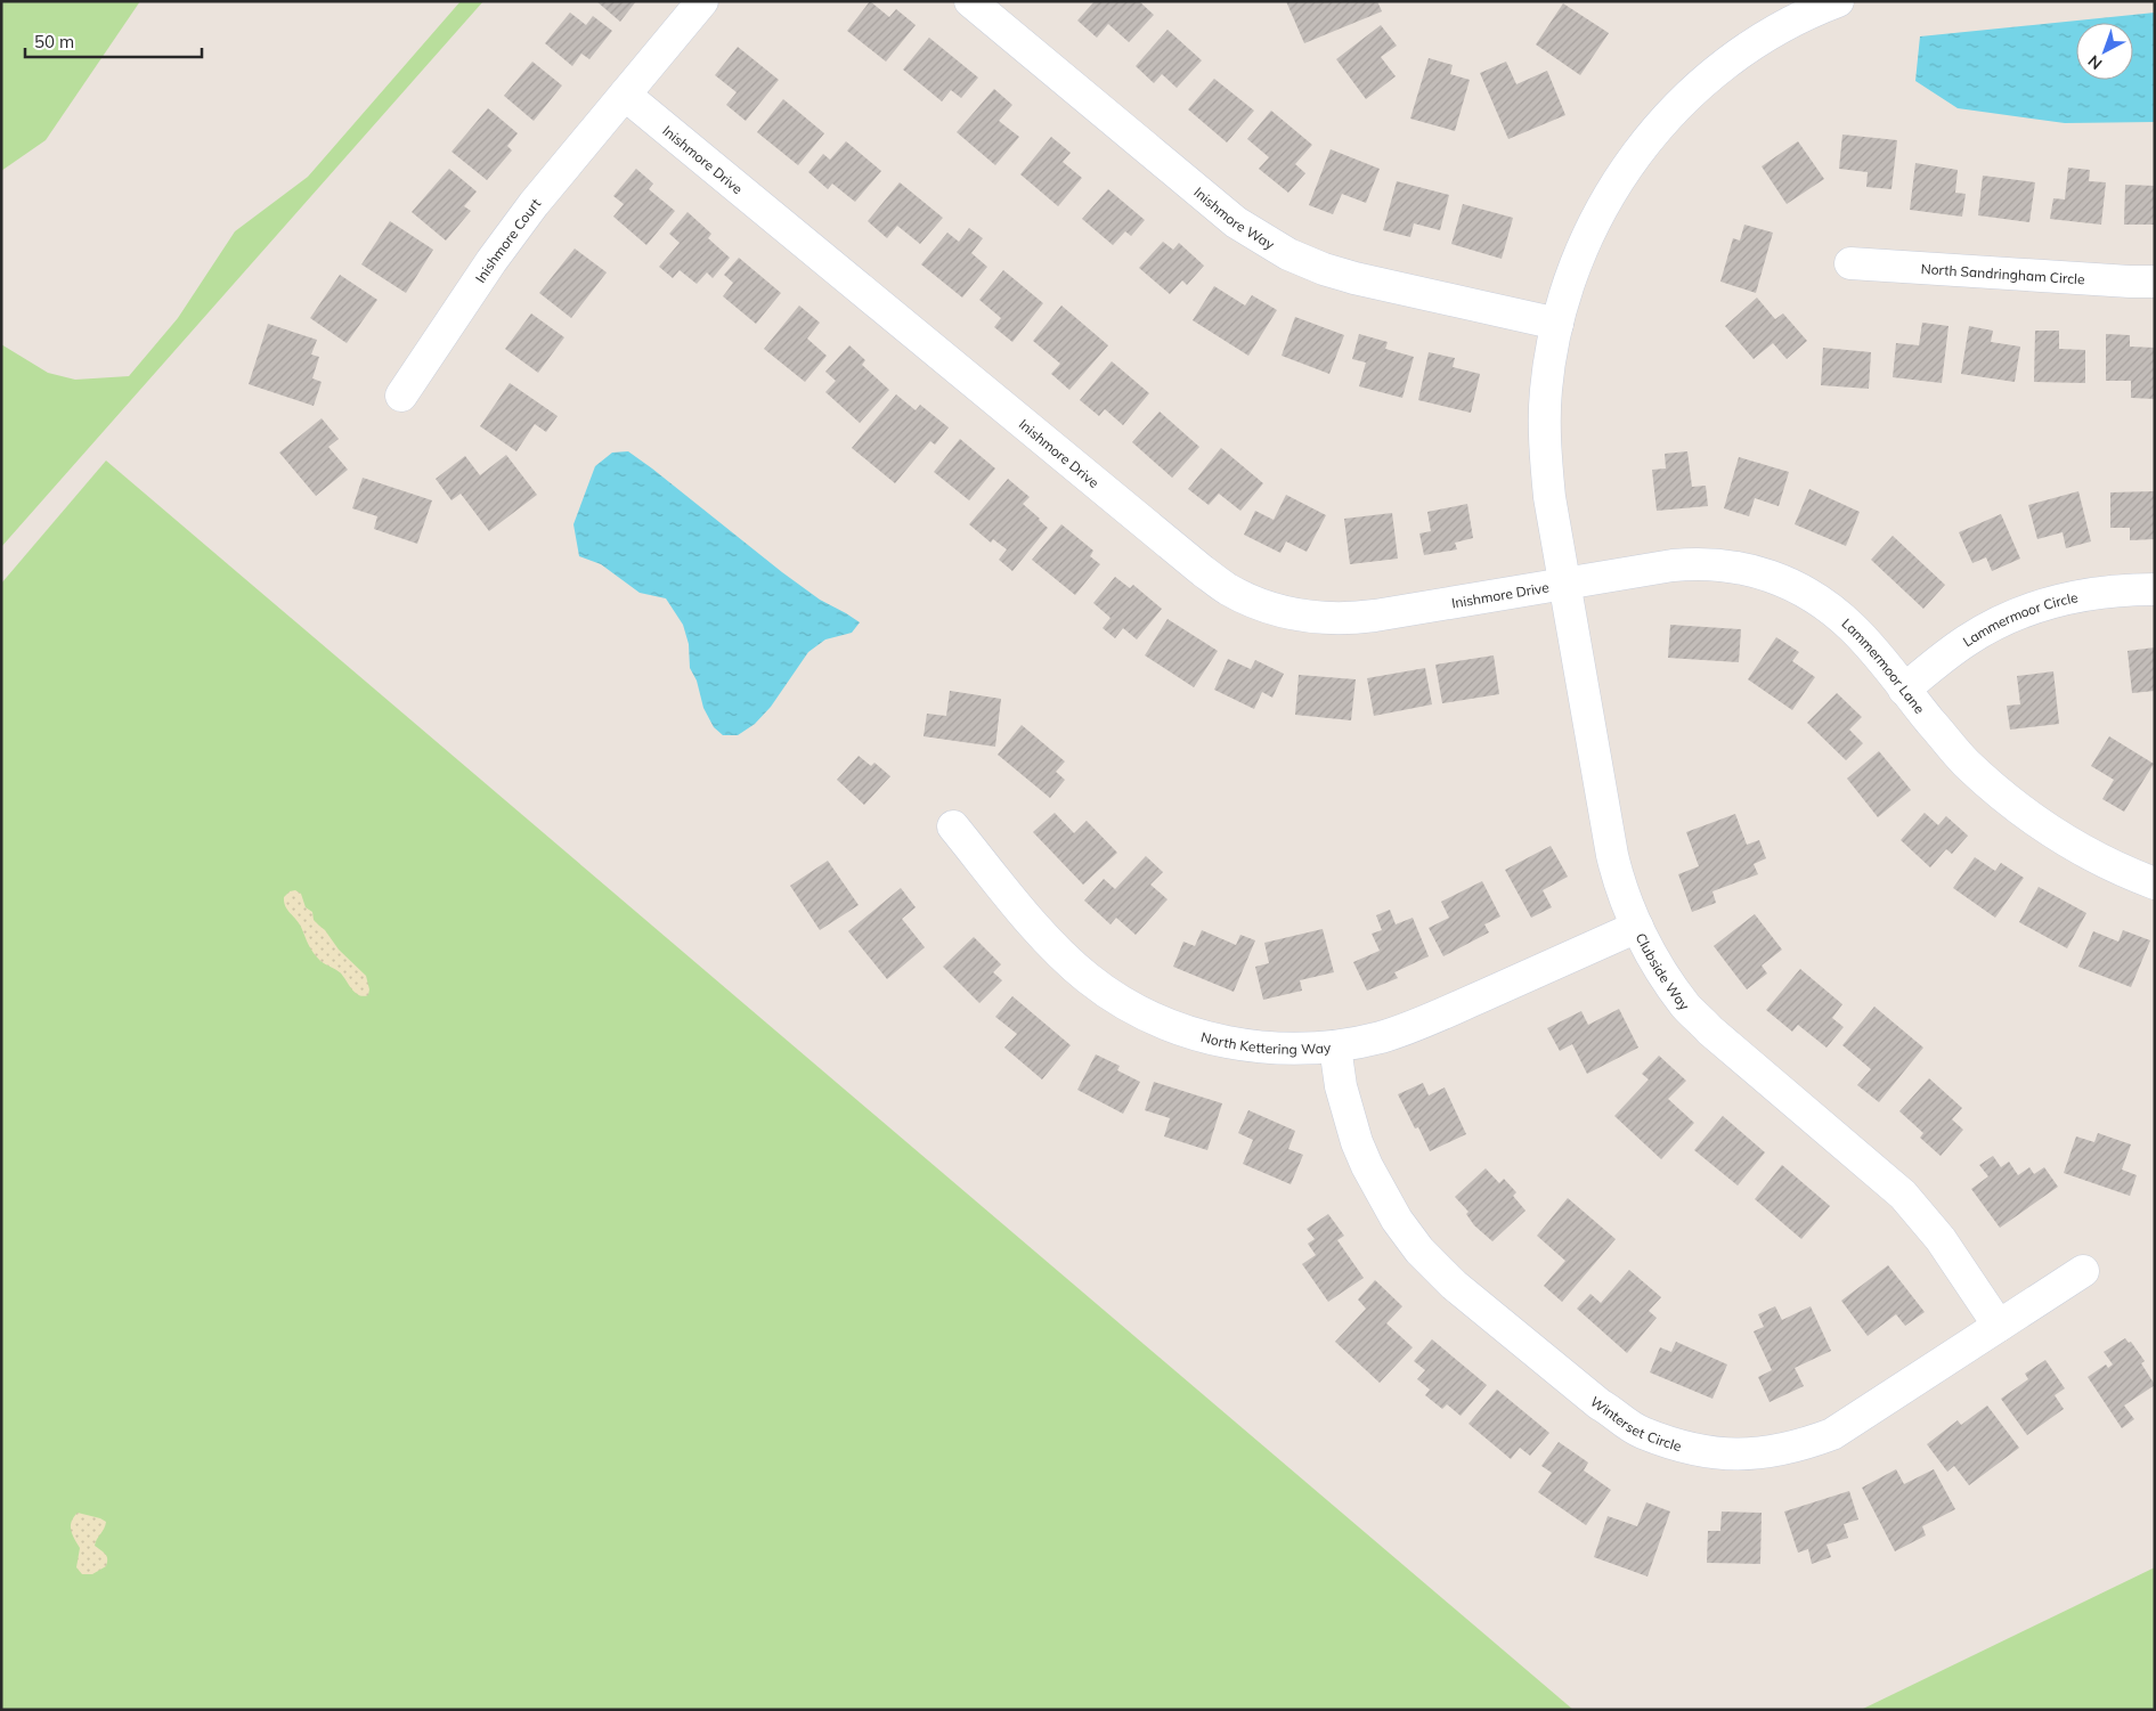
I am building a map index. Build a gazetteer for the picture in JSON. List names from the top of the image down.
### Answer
{
  "streets": {
    "street": [
      "Inishmore Drive",
      "Inishmore Way",
      "Inishmore Court",
      "North Sandringham Circle",
      "Lammermoor Circle",
      "Lammermoor Lane",
      "Clubside Way",
      "North Kettering Way",
      "Winterset Circle"
    ]
  },
  "crossings": [
    ["Inishmore Drive", "Inishmore Court"],
    ["Inishmore Drive", "Lammermoor Lane"],
    ["Inishmore Drive", "Clubside Way"],
    ["Inishmore Way", "Clubside Way"],
    ["Lammermoor Circle", "Lammermoor Lane"],
    ["Lammermoor Lane", "Clubside Way"],
    ["Clubside Way", "North Kettering Way"],
    ["Clubside Way", "Winterset Circle"],
    ["North Kettering Way", "Winterset Circle"]
  ],
  "scale_bar": "50 m",
  "north": "bottom left"
}
